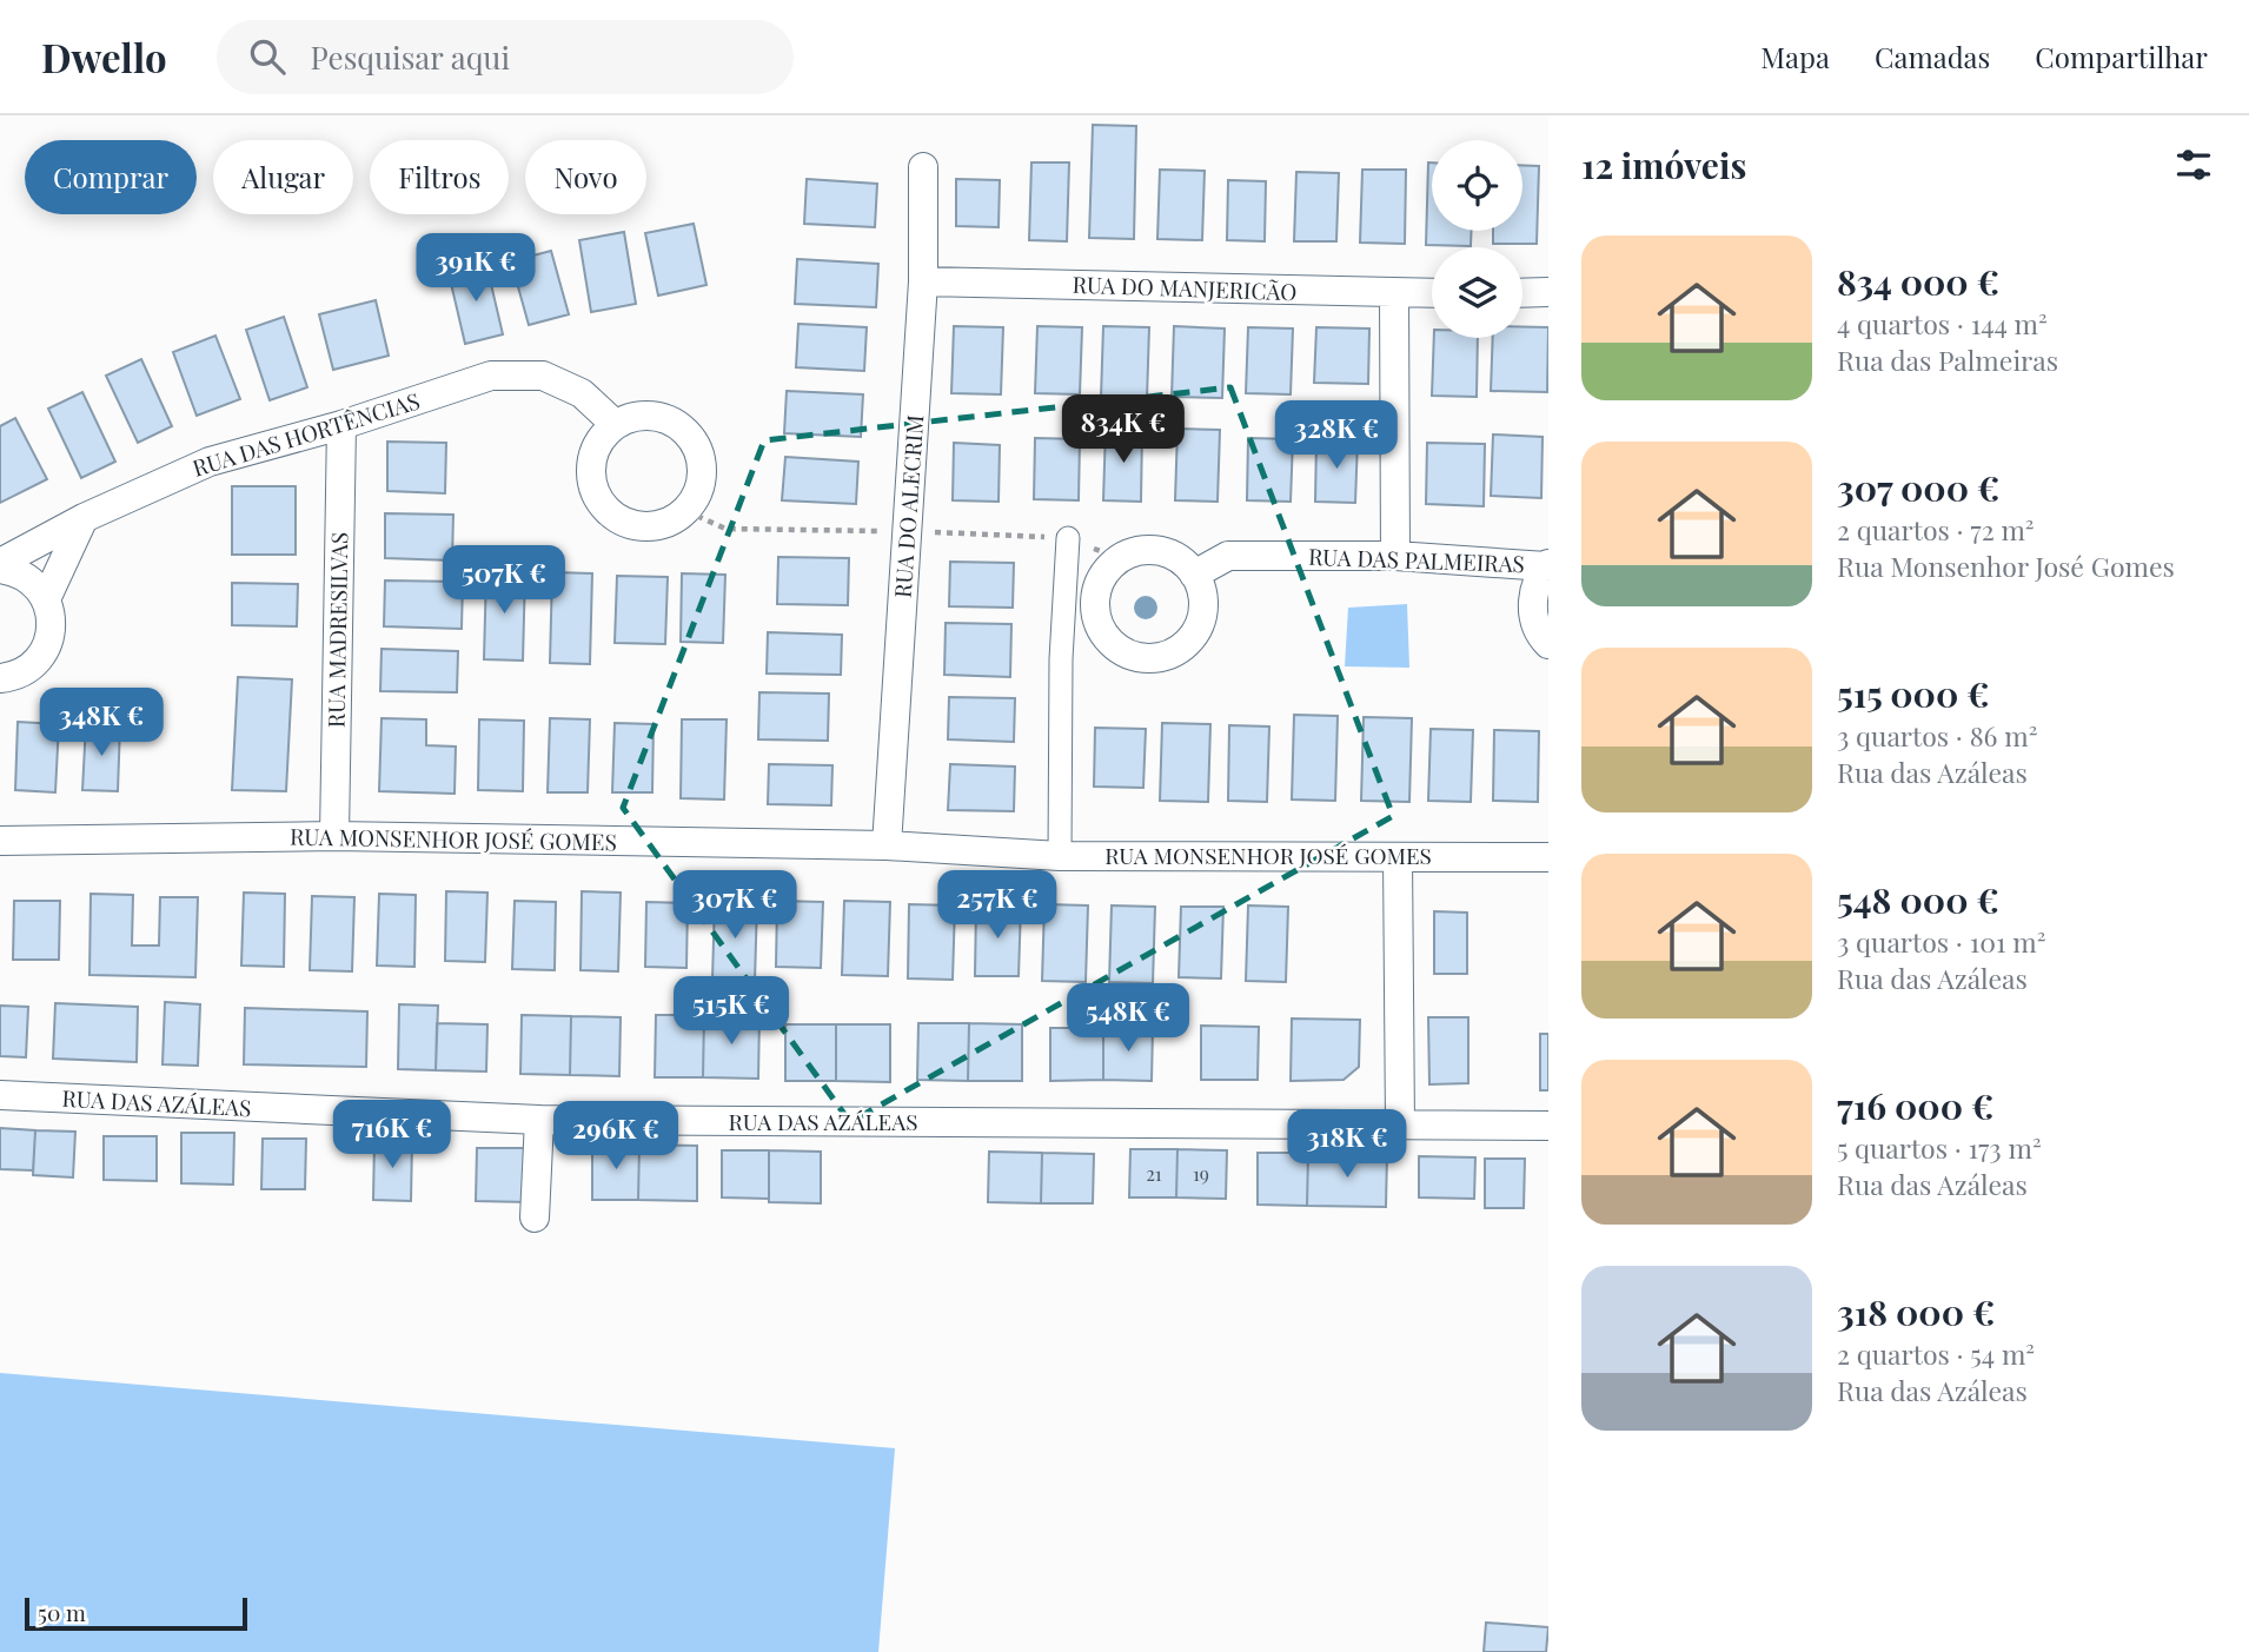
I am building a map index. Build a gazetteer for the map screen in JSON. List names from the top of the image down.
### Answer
{
  "streets": {
    "street": [
      "RUA DO MANJERICÃO",
      "RUA DAS HORTÊNCIAS",
      "RUA DO ALECRIM",
      "RUA DAS PALMEIRAS",
      "RUA MADRESILVAS",
      "RUA MONSENHOR JOSÉ GOMES",
      "RUA DAS AZÁLEAS"
    ]
  },
  "crossings": [
    ["RUA DO MANJERICÃO", "RUA DO ALECRIM"],
    ["RUA DAS HORTÊNCIAS", "RUA MADRESILVAS"],
    ["RUA DO ALECRIM", "RUA MONSENHOR JOSÉ GOMES"],
    ["RUA MADRESILVAS", "RUA MONSENHOR JOSÉ GOMES"]
  ],
  "house_numbers": ["21", "19"],
  "scale_bar": "50 m",
  "page": {
    "header": "Dwello",
    "search": "Pesquisar aqui",
    "nav": ["Mapa", "Camadas", "Compartilhar"],
    "heading": "12 imóveis",
    "chip": [
      "Comprar",
      "Alugar",
      "Filtros",
      "Novo"
    ],
    "list": [
      {
        "name": "834 000 €",
        "note": "4 quartos · 144 m² · Rua das Palmeiras"
      },
      {
        "name": "307 000 €",
        "note": "2 quartos · 72 m² · Rua Monsenhor José Gomes"
      },
      {
        "name": "515 000 €",
        "note": "3 quartos · 86 m² · Rua das Azáleas"
      },
      {
        "name": "548 000 €",
        "note": "3 quartos · 101 m² · Rua das Azáleas"
      },
      {
        "name": "716 000 €",
        "note": "5 quartos · 173 m² · Rua das Azáleas"
      },
      {
        "name": "318 000 €",
        "note": "2 quartos · 54 m² · Rua das Azáleas"
      }
    ],
    "price": [
      "391K €",
      "834K €",
      "328K €",
      "507K €",
      "348K €",
      "307K €",
      "257K €",
      "515K €",
      "548K €",
      "716K €",
      "296K €",
      "318K €"
    ],
    "scale": "50 m"
  }
}
